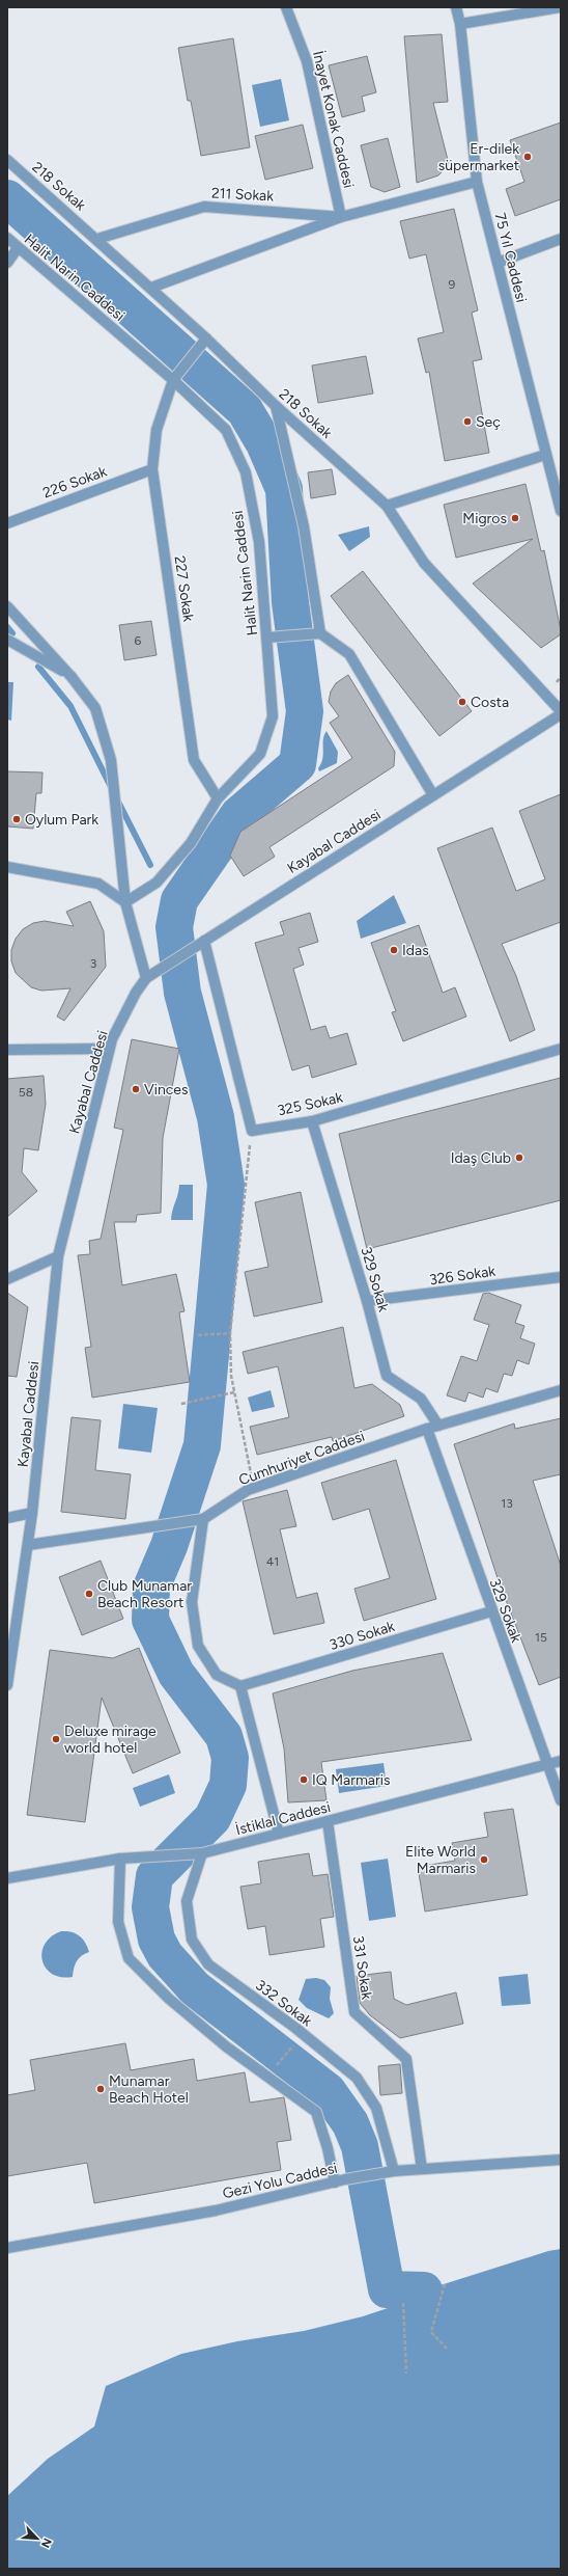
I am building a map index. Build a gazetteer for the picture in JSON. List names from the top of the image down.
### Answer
{
  "streets": {
    "street": [
      "İnayet Konak Caddesi",
      "218 Sokak",
      "211 Sokak",
      "75 Yıl Caddesi",
      "Halit Narin Caddesi",
      "226 Sokak",
      "227 Sokak",
      "Kayabal Caddesi",
      "325 Sokak",
      "326 Sokak",
      "329 Sokak",
      "Cumhuriyet Caddesi",
      "330 Sokak",
      "İstiklal Caddesi",
      "331 Sokak",
      "332 Sokak",
      "Gezi Yolu Caddesi"
    ]
  },
  "crossings": [
    ["İnayet Konak Caddesi", "211 Sokak"],
    ["218 Sokak", "211 Sokak"],
    ["211 Sokak", "75 Yıl Caddesi"],
    ["Halit Narin Caddesi", "227 Sokak"],
    ["226 Sokak", "227 Sokak"],
    ["Kayabal Caddesi", "Cumhuriyet Caddesi"],
    ["325 Sokak", "329 Sokak"],
    ["326 Sokak", "329 Sokak"],
    ["329 Sokak", "Cumhuriyet Caddesi"],
    ["329 Sokak", "330 Sokak"],
    ["329 Sokak", "İstiklal Caddesi"],
    ["İstiklal Caddesi", "331 Sokak"],
    ["İstiklal Caddesi", "332 Sokak"],
    ["331 Sokak", "Gezi Yolu Caddesi"],
    ["332 Sokak", "Gezi Yolu Caddesi"]
  ],
  "places": [
    "Er-dilek süpermarket",
    "Seç",
    "Migros",
    "Costa",
    "Oylum Park",
    "Idas",
    "Vinces",
    "Idaş Club",
    "Club Munamar Beach Resort",
    "Deluxe mirage world hotel",
    "IQ Marmaris",
    "Elite World Marmaris",
    "Munamar Beach Hotel"
  ],
  "house_numbers": [
    "9",
    "6",
    "3",
    "58",
    "13",
    "41",
    "15"
  ],
  "north": "bottom right"
}
